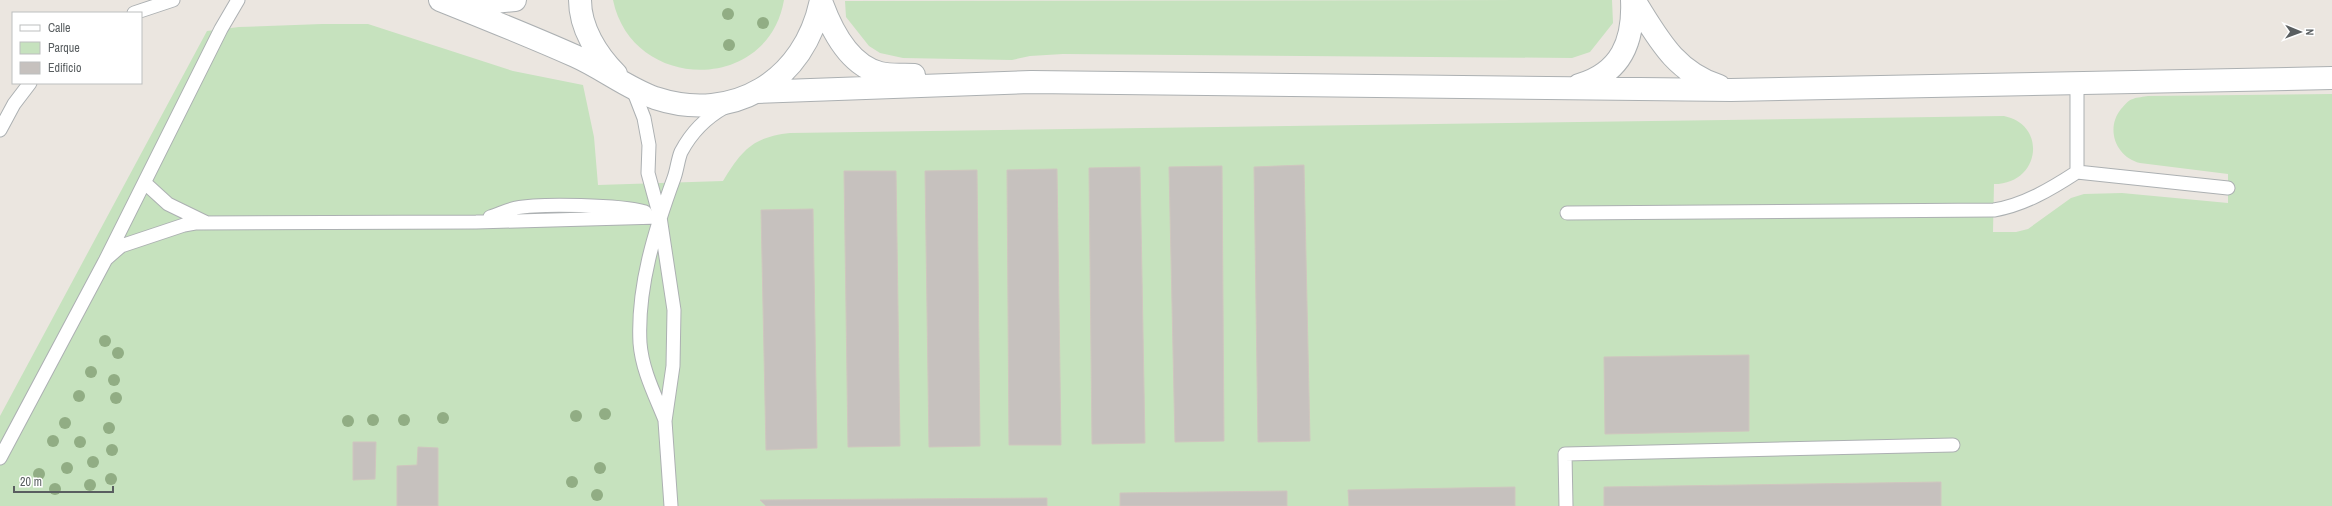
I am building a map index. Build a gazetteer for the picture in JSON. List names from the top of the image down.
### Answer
{
  "legend": ["Calle", "Parque", "Edificio"],
  "scale_bar": "20 m",
  "north": "right"
}
